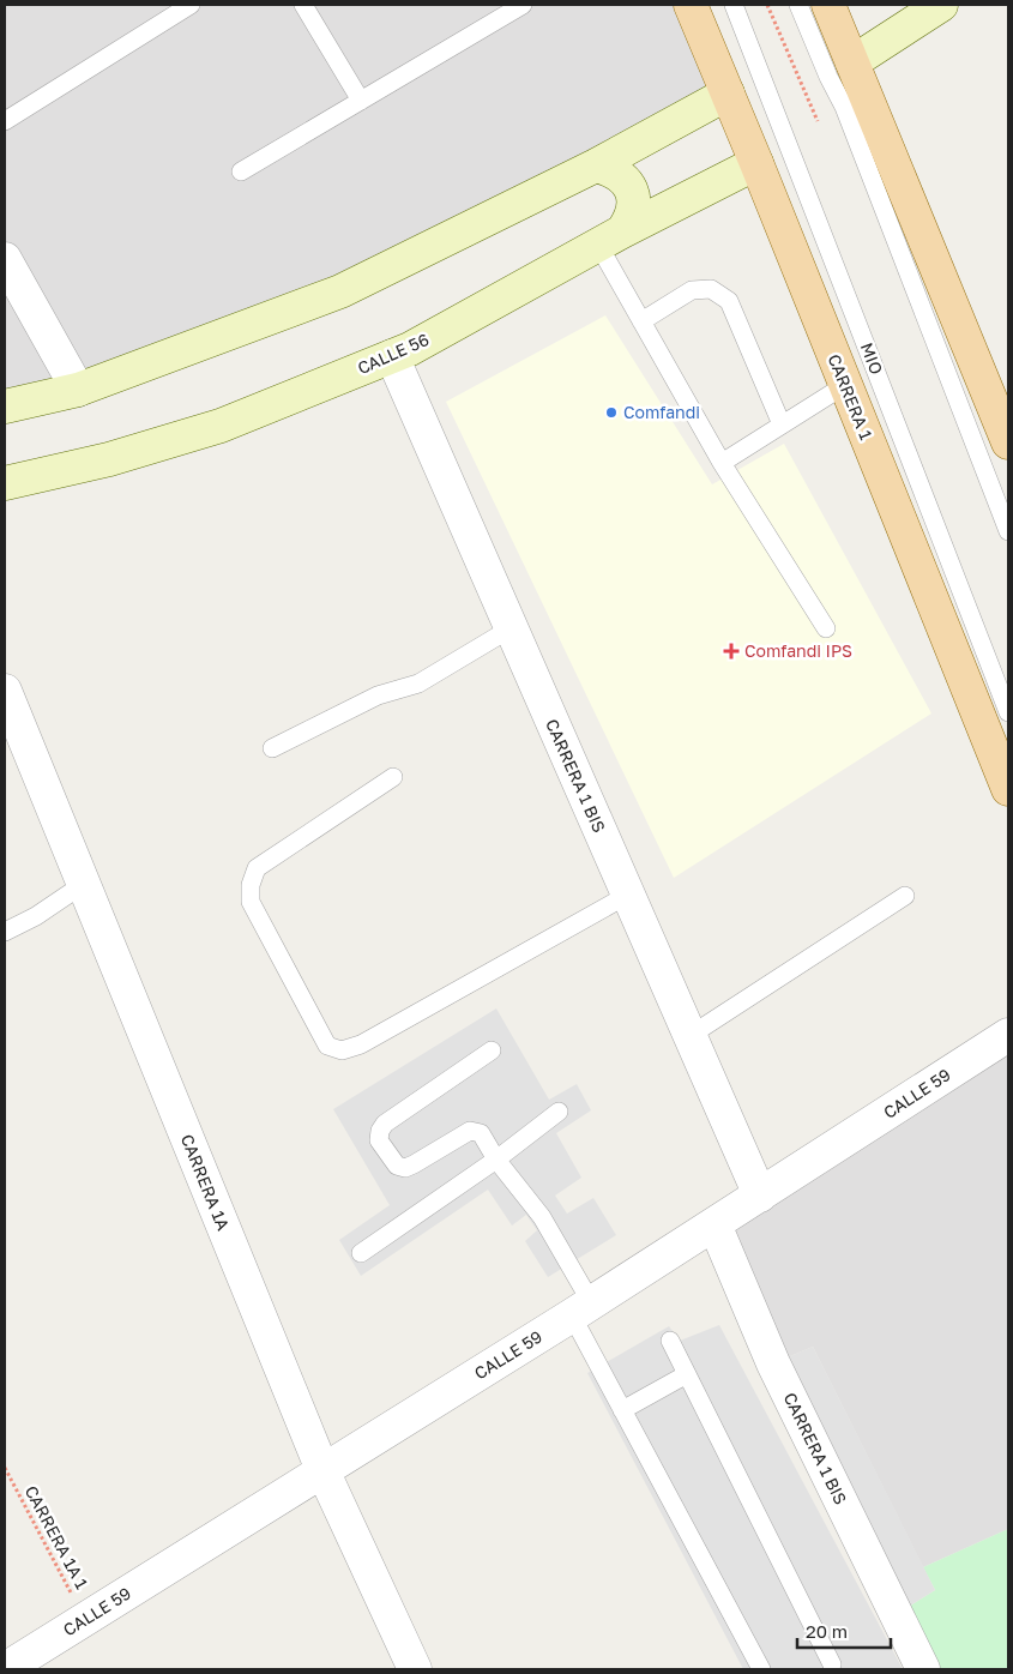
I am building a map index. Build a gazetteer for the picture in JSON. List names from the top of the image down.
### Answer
{
  "streets": {
    "main road": ["CARRERA 1"],
    "street": [
      "CALLE 56",
      "CARRERA 1 BIS",
      "CALLE 59",
      "CARRERA 1A"
    ],
    "lane": ["MIO"],
    "path": ["CARRERA 1A 1"]
  },
  "crossings": [
    ["CALLE 56", "CARRERA 1"],
    ["CALLE 56", "CARRERA 1 BIS"],
    ["CARRERA 1 BIS", "CALLE 59"],
    ["CALLE 59", "CARRERA 1A"],
    ["CALLE 59", "CARRERA 1A 1"]
  ],
  "places": {
    "other": ["Comfandi"],
    "health": ["Comfandi IPS"]
  },
  "scale_bar": "20 m"
}
